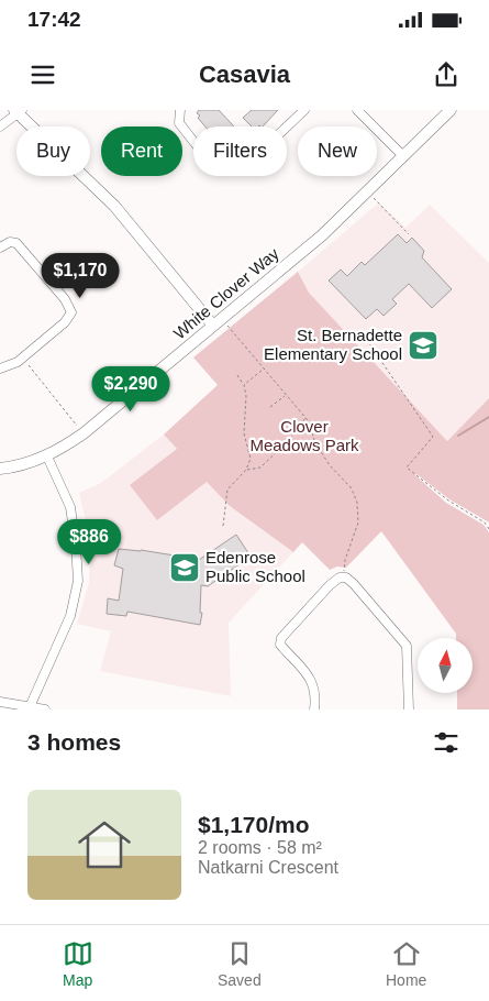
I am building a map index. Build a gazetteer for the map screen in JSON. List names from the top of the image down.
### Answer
{
  "streets": {
    "street": ["White Clover Way"]
  },
  "parks": ["Clover Meadows Park"],
  "places": {
    "school or university": ["St. Bernadette Elementary School", "Edenrose Public School"]
  },
  "north": "top",
  "page": {
    "status": "17:42",
    "header": "Casavia",
    "chip": [
      "Buy",
      "Rent",
      "Filters",
      "New"
    ],
    "price": ["$1,170", "$2,290", "$886"],
    "heading": "3 homes",
    "list": [
      {
        "name": "$1,170/mo",
        "note": "2 rooms · 58 m² · Natkarni Crescent"
      }
    ],
    "tabs": ["Map", "Saved", "Home"]
  }
}
